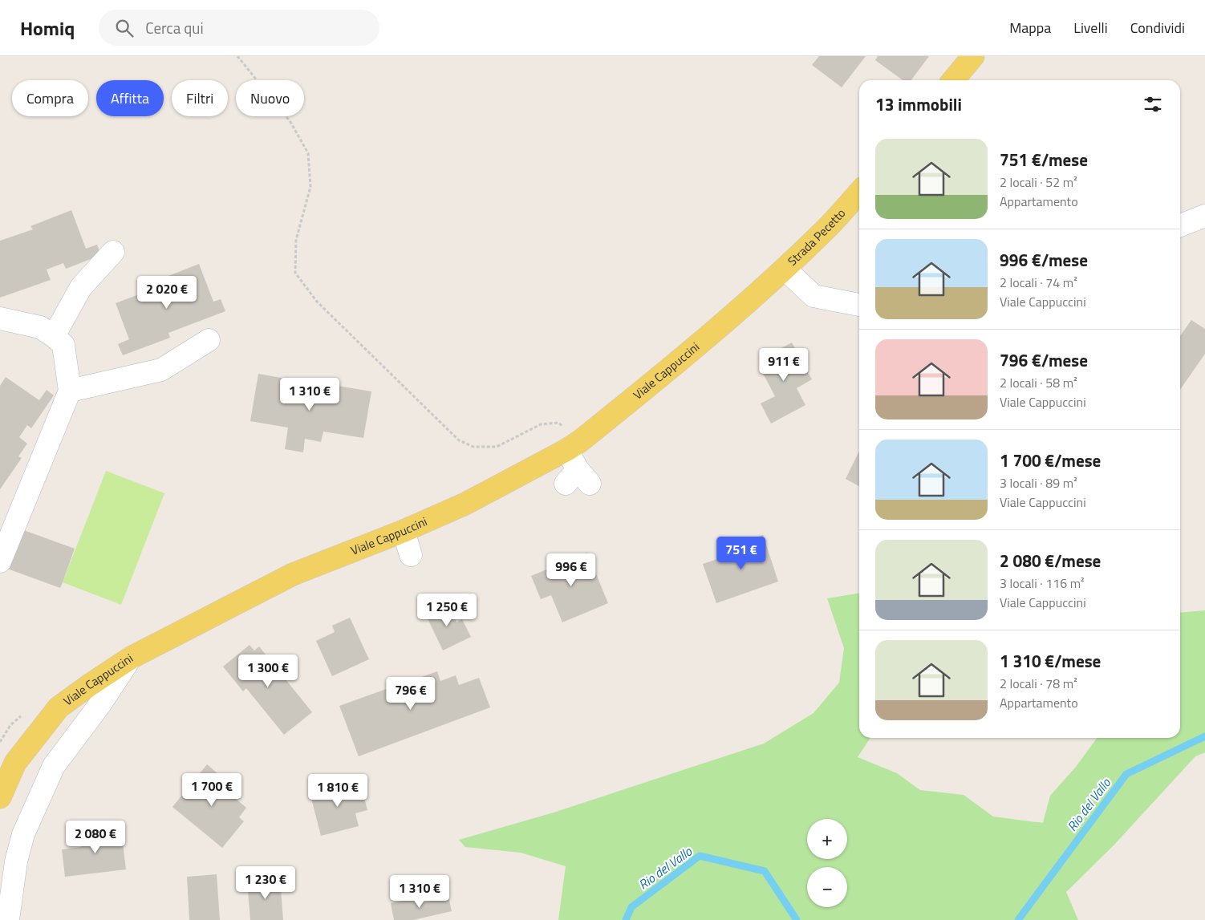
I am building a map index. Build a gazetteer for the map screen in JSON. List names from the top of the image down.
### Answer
{
  "streets": {
    "main road": ["Strada Pecetto", "Viale Cappuccini"]
  },
  "crossings": [
    ["Strada Pecetto", "Viale Cappuccini"]
  ],
  "water": ["Rio del Vallo"],
  "page": {
    "header": "Homiq",
    "search": "Cerca qui",
    "nav": ["Mappa", "Livelli", "Condividi"],
    "chip": [
      "Compra",
      "Affitta",
      "Filtri",
      "Nuovo"
    ],
    "heading": "13 immobili",
    "list": [
      {
        "name": "751 €/mese",
        "note": "2 locali · 52 m² · Appartamento"
      },
      {
        "name": "996 €/mese",
        "note": "2 locali · 74 m² · Viale Cappuccini"
      },
      {
        "name": "796 €/mese",
        "note": "2 locali · 58 m² · Viale Cappuccini"
      },
      {
        "name": "1 700 €/mese",
        "note": "3 locali · 89 m² · Viale Cappuccini"
      },
      {
        "name": "2 080 €/mese",
        "note": "3 locali · 116 m² · Viale Cappuccini"
      },
      {
        "name": "1 310 €/mese",
        "note": "2 locali · 78 m² · Appartamento"
      }
    ],
    "price": [
      "2 020 €",
      "911 €",
      "1 310 €",
      "751 €",
      "996 €",
      "1 250 €",
      "1 300 €",
      "796 €",
      "1 700 €",
      "1 810 €",
      "2 080 €",
      "1 230 €",
      "1 310 €"
    ],
    "map_buttons": ["+", "−"]
  }
}
